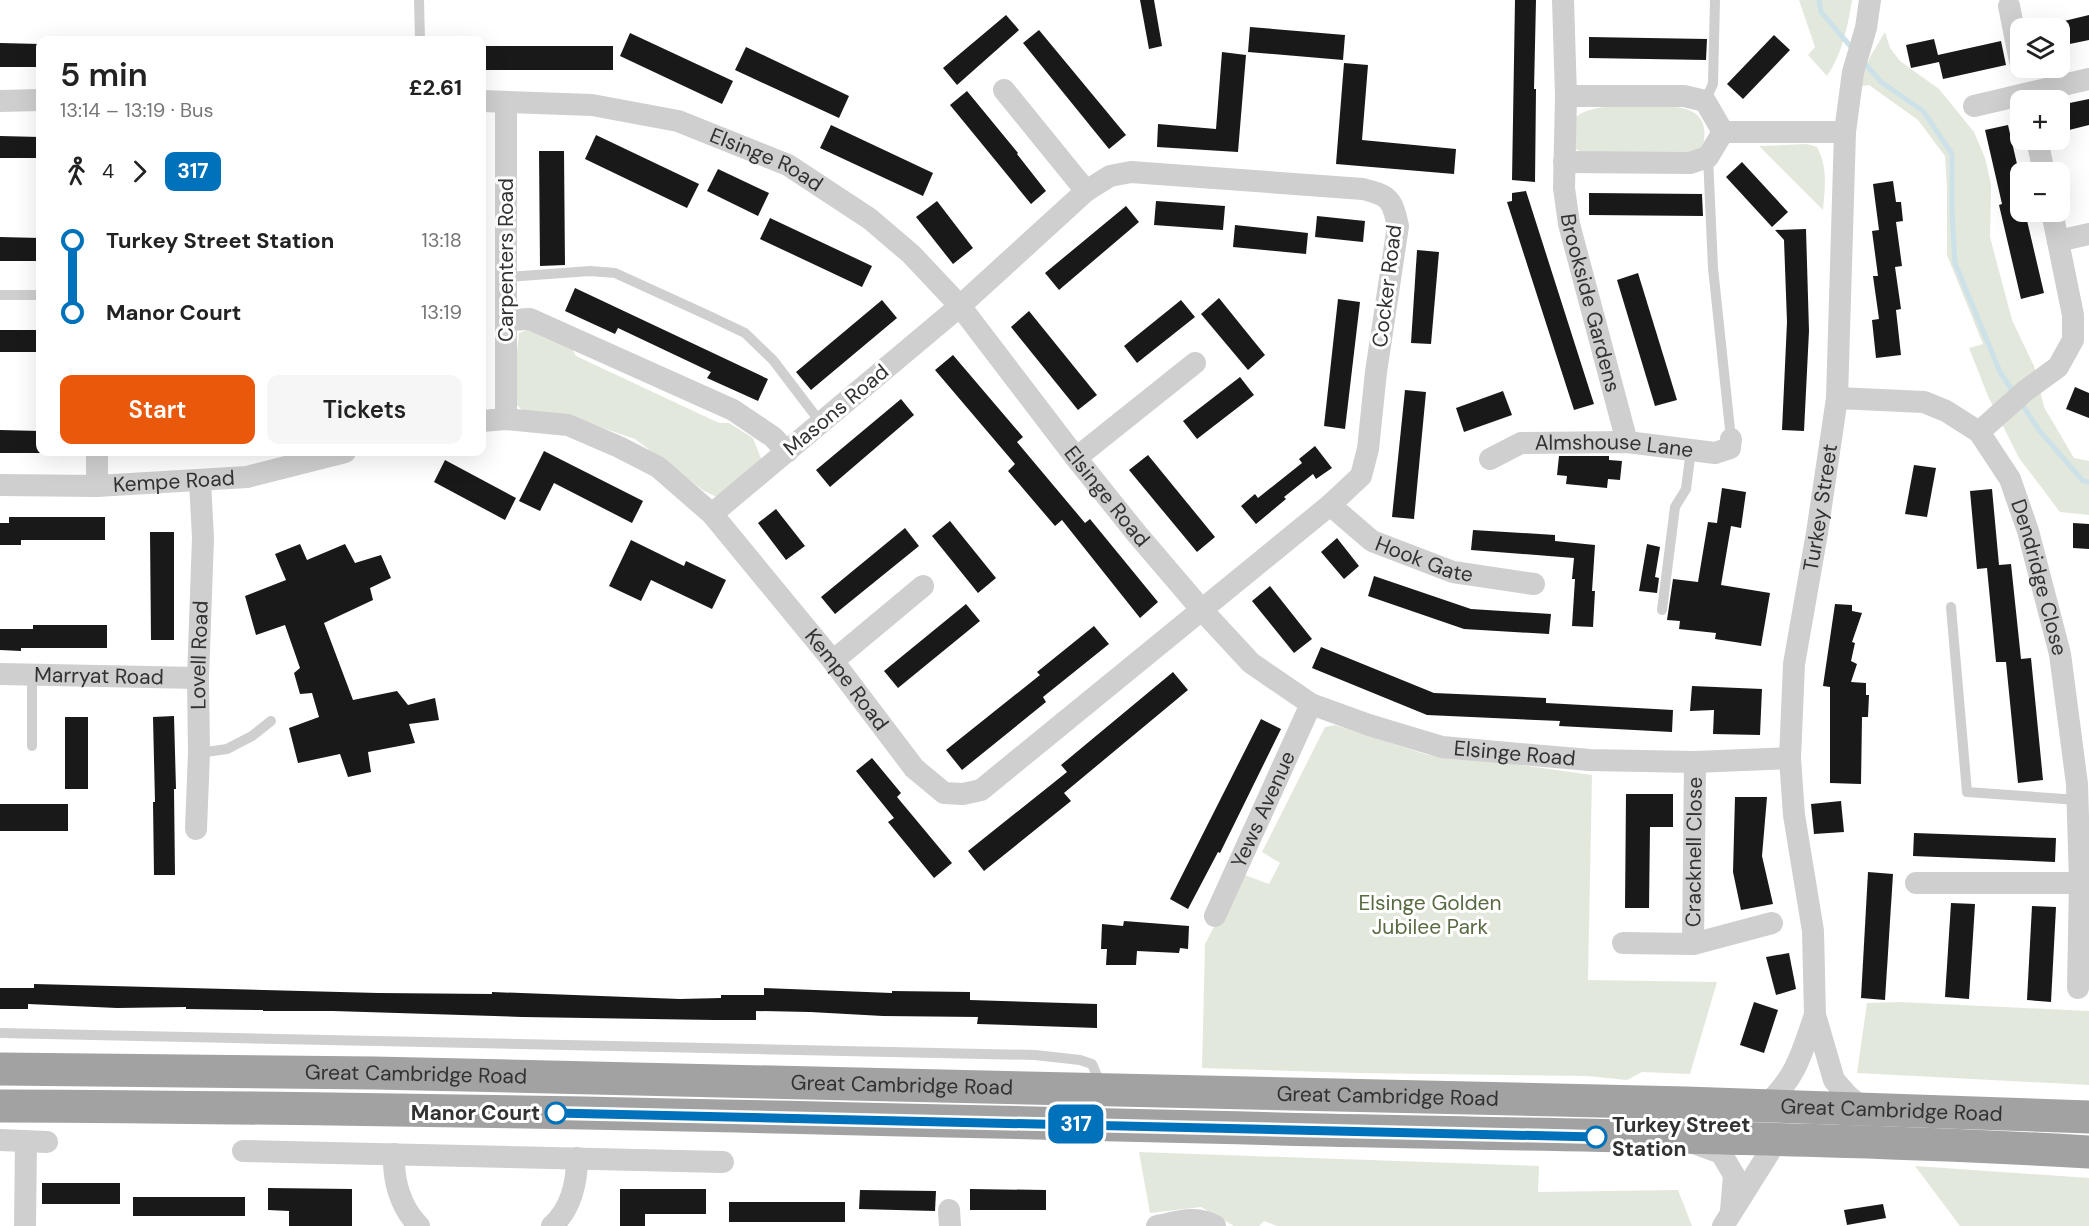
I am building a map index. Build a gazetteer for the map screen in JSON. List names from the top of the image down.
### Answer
{
  "streets": {
    "highway": ["Great Cambridge Road"],
    "street": [
      "Elsinge Road",
      "Carpenters Road",
      "Cocker Road",
      "Brookside Gardens",
      "Masons Road",
      "Almshouse Lane",
      "Kempe Road",
      "Turkey Street",
      "Hook Gate",
      "Dendridge Close",
      "Lovell Road",
      "Marryat Road",
      "Yews Avenue",
      "Cracknell Close"
    ]
  },
  "crossings": [
    ["Elsinge Road", "Carpenters Road"],
    ["Elsinge Road", "Cocker Road"],
    ["Elsinge Road", "Masons Road"],
    ["Elsinge Road", "Kempe Road"],
    ["Elsinge Road", "Turkey Street"],
    ["Elsinge Road", "Yews Avenue"],
    ["Elsinge Road", "Cracknell Close"],
    ["Carpenters Road", "Kempe Road"],
    ["Cocker Road", "Masons Road"],
    ["Cocker Road", "Kempe Road"],
    ["Cocker Road", "Hook Gate"],
    ["Brookside Gardens", "Almshouse Lane"],
    ["Masons Road", "Kempe Road"],
    ["Kempe Road", "Lovell Road"],
    ["Turkey Street", "Dendridge Close"],
    ["Turkey Street", "Great Cambridge Road"],
    ["Lovell Road", "Marryat Road"]
  ],
  "parks": ["Elsinge Golden Jubilee Park"],
  "places": ["Manor Court", "Turkey Street Station"],
  "lines": ["bus line 317"],
  "page": {
    "on_map": "317",
    "map_buttons": ["+", "−"],
    "heading": ["5 min", "13:14 – 13:19 · Bus", "£2.61"],
    "legs": ["4", "317"],
    "list": [
      {
        "name": "Turkey Street Station",
        "value": "13:18"
      },
      {
        "name": "Manor Court",
        "value": "13:19"
      }
    ],
    "buttons": ["Start", "Tickets"]
  }
}
